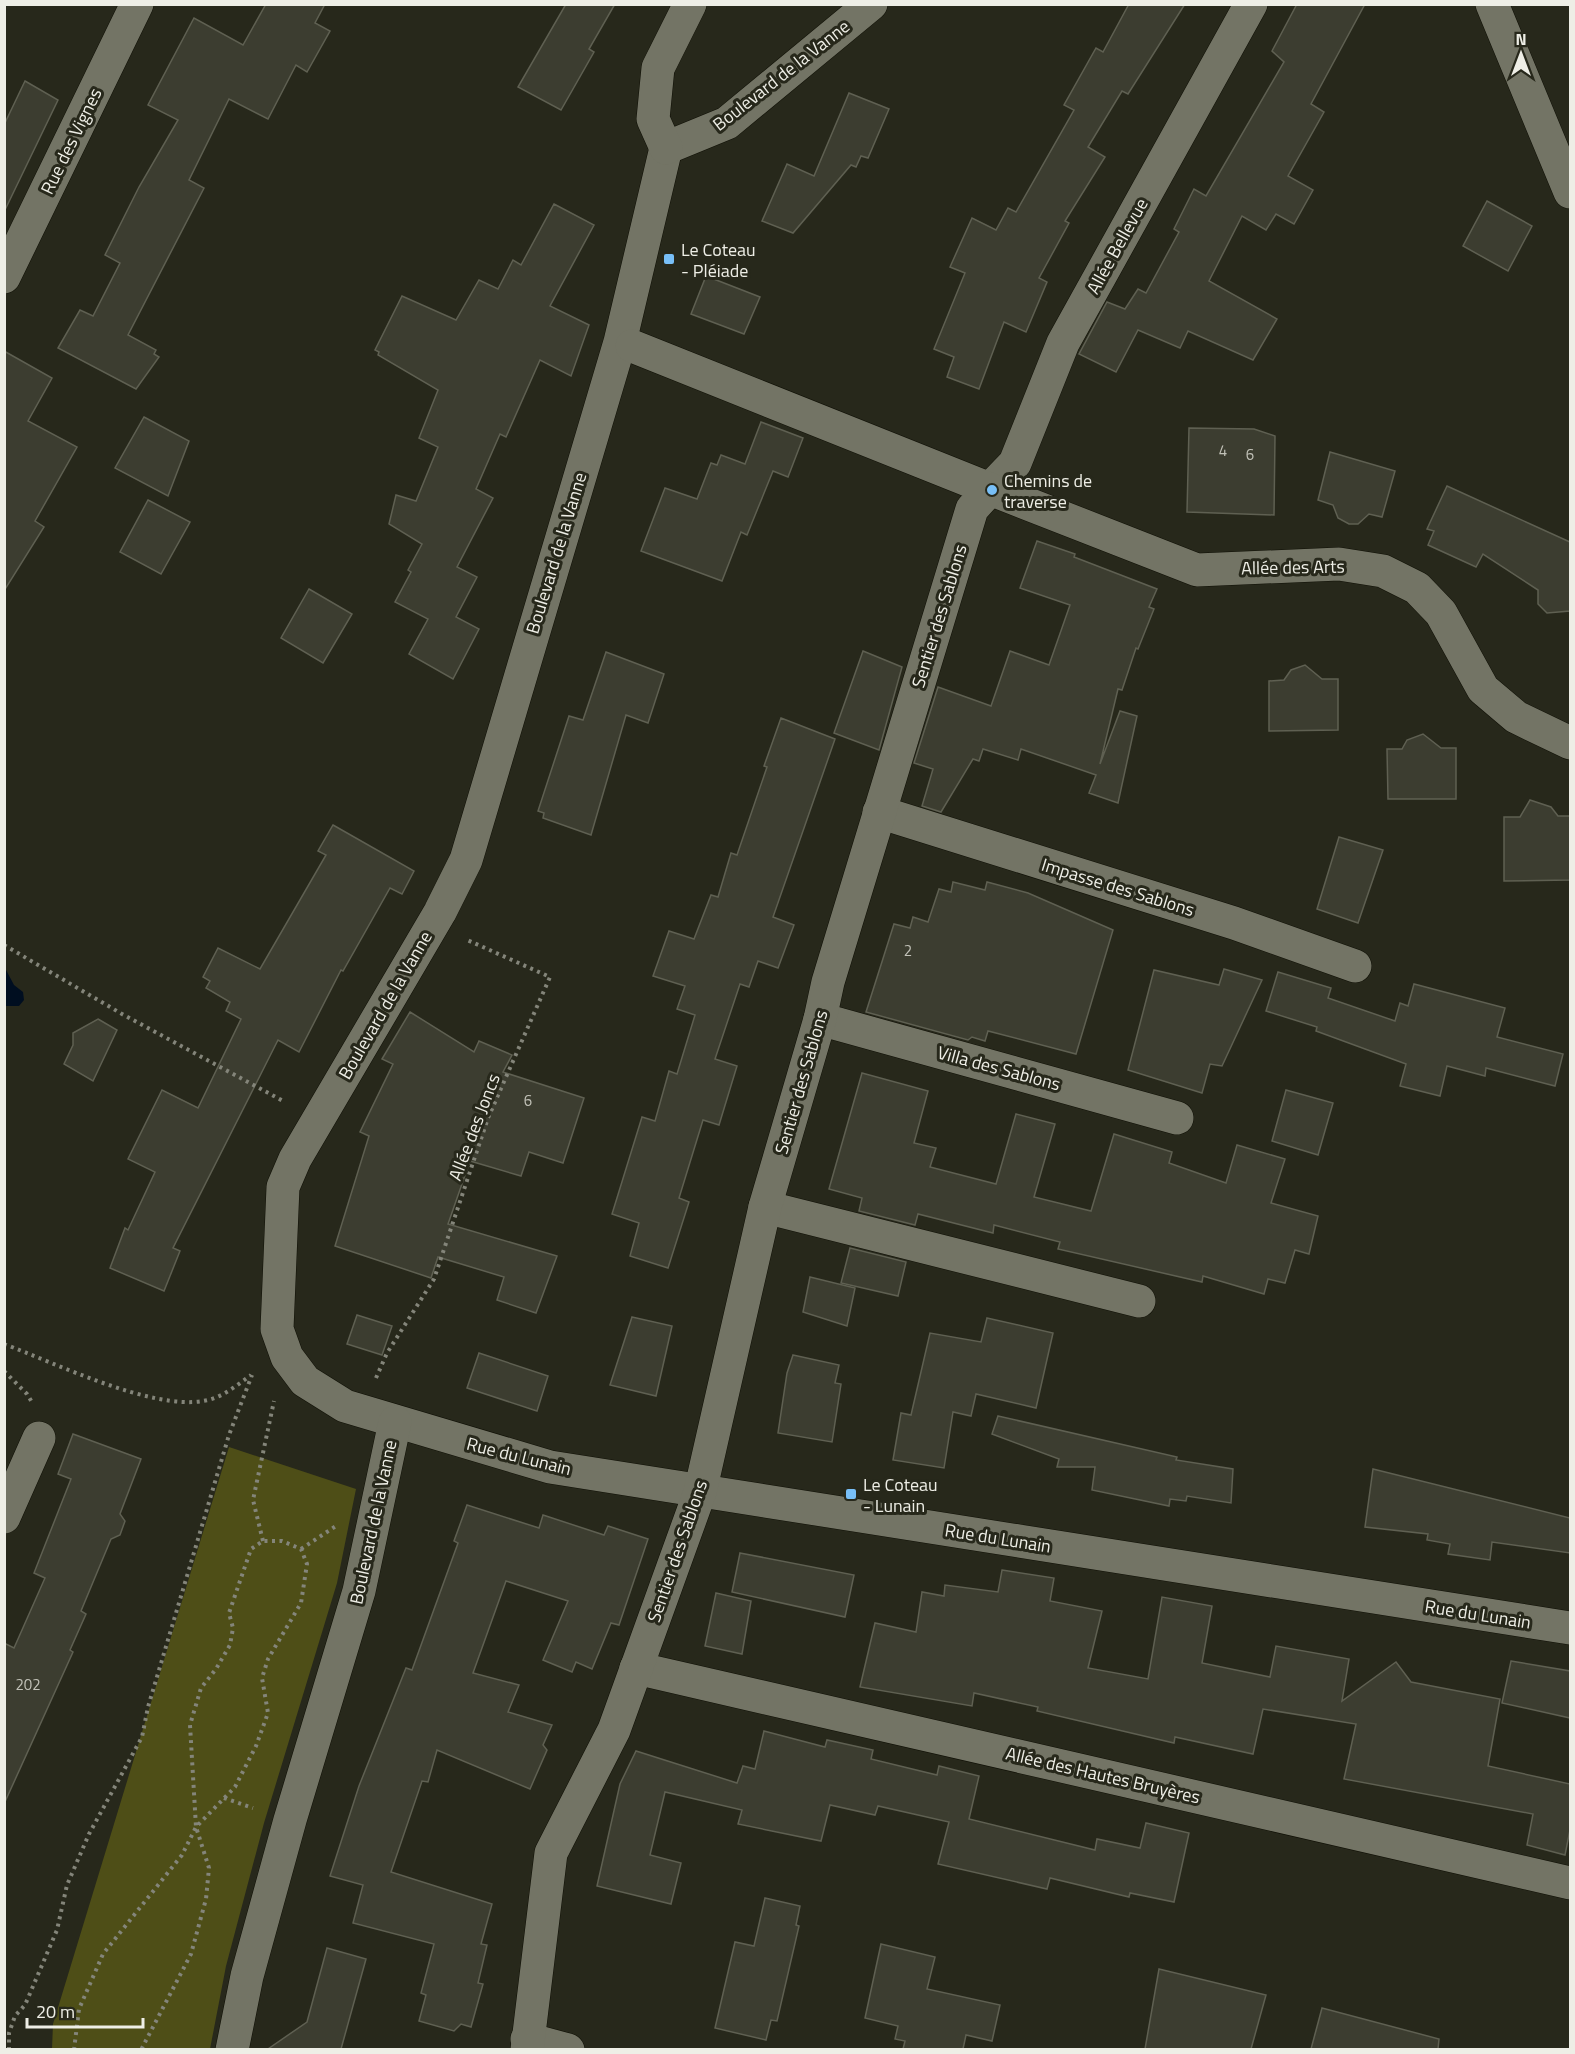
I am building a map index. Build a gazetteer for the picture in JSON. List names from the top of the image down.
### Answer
{
  "streets": {
    "street": [
      "Boulevard de la Vanne",
      "Rue des Vignes",
      "Allée Bellevue",
      "Allée des Arts",
      "Sentier des Sablons",
      "Impasse des Sablons",
      "Villa des Sablons",
      "Rue du Lunain",
      "Allée des Hautes Bruyères"
    ],
    "path": ["Allée des Joncs"]
  },
  "crossings": [
    ["Boulevard de la Vanne", "Rue du Lunain"],
    ["Allée Bellevue", "Allée des Arts"],
    ["Allée Bellevue", "Sentier des Sablons"],
    ["Allée des Arts", "Sentier des Sablons"],
    ["Sentier des Sablons", "Impasse des Sablons"],
    ["Sentier des Sablons", "Villa des Sablons"],
    ["Sentier des Sablons", "Rue du Lunain"],
    ["Sentier des Sablons", "Allée des Hautes Bruyères"]
  ],
  "places": {
    "transit": ["Le Coteau - Pléiade", "Le Coteau - Lunain"],
    "other": ["Chemins de traverse"]
  },
  "house_numbers": [
    "4",
    "6",
    "2",
    "6",
    "202"
  ],
  "scale_bar": "20 m",
  "north": "top"
}
